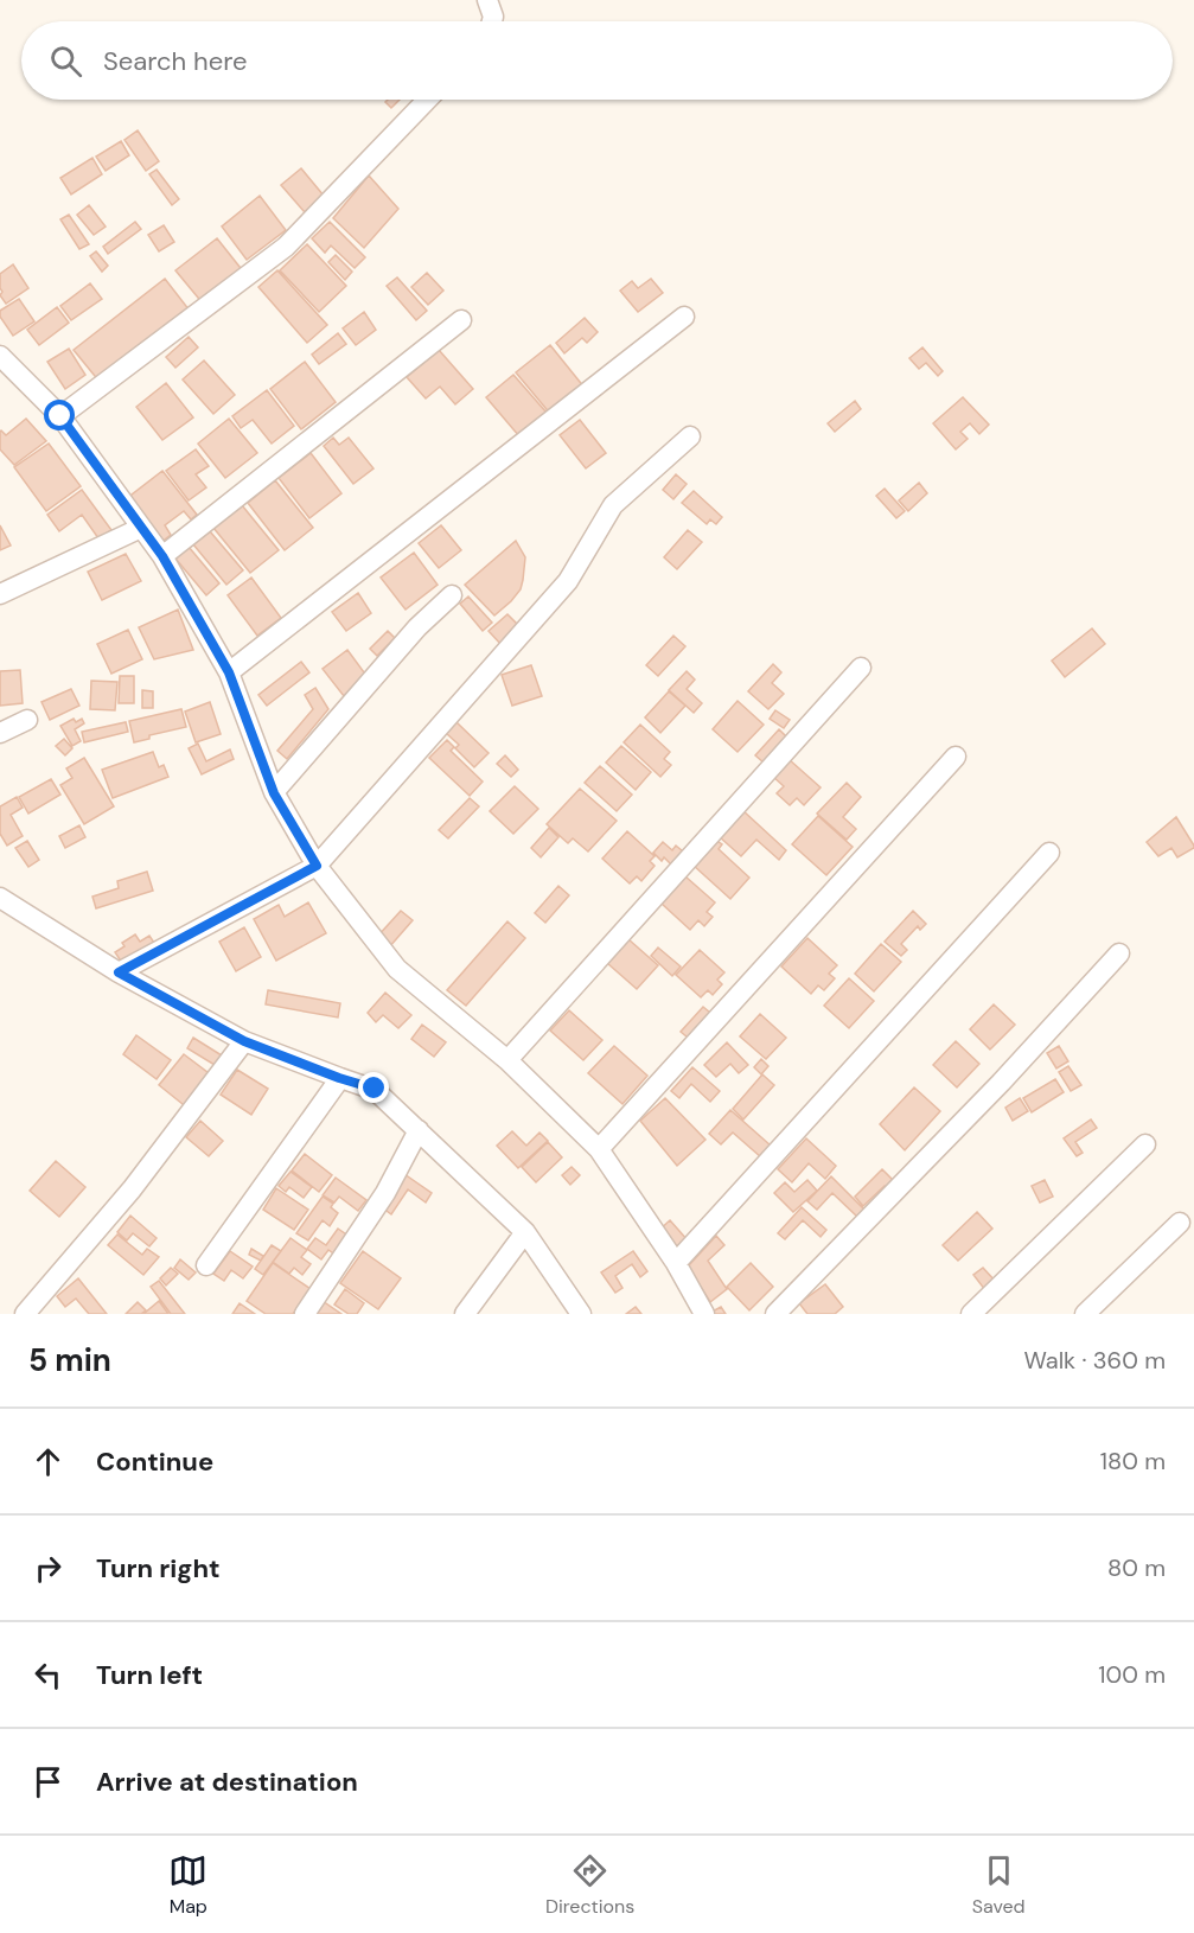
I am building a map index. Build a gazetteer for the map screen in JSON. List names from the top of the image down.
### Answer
{
  "page": {
    "search": "Search here",
    "heading": ["5 min", "Walk · 360 m"],
    "list": [
      ["Continue", "180 m"],
      ["Turn right", "80 m"],
      ["Turn left", "100 m"],
      "Arrive at destination"
    ],
    "nav": ["Map", "Directions", "Saved"]
  }
}
